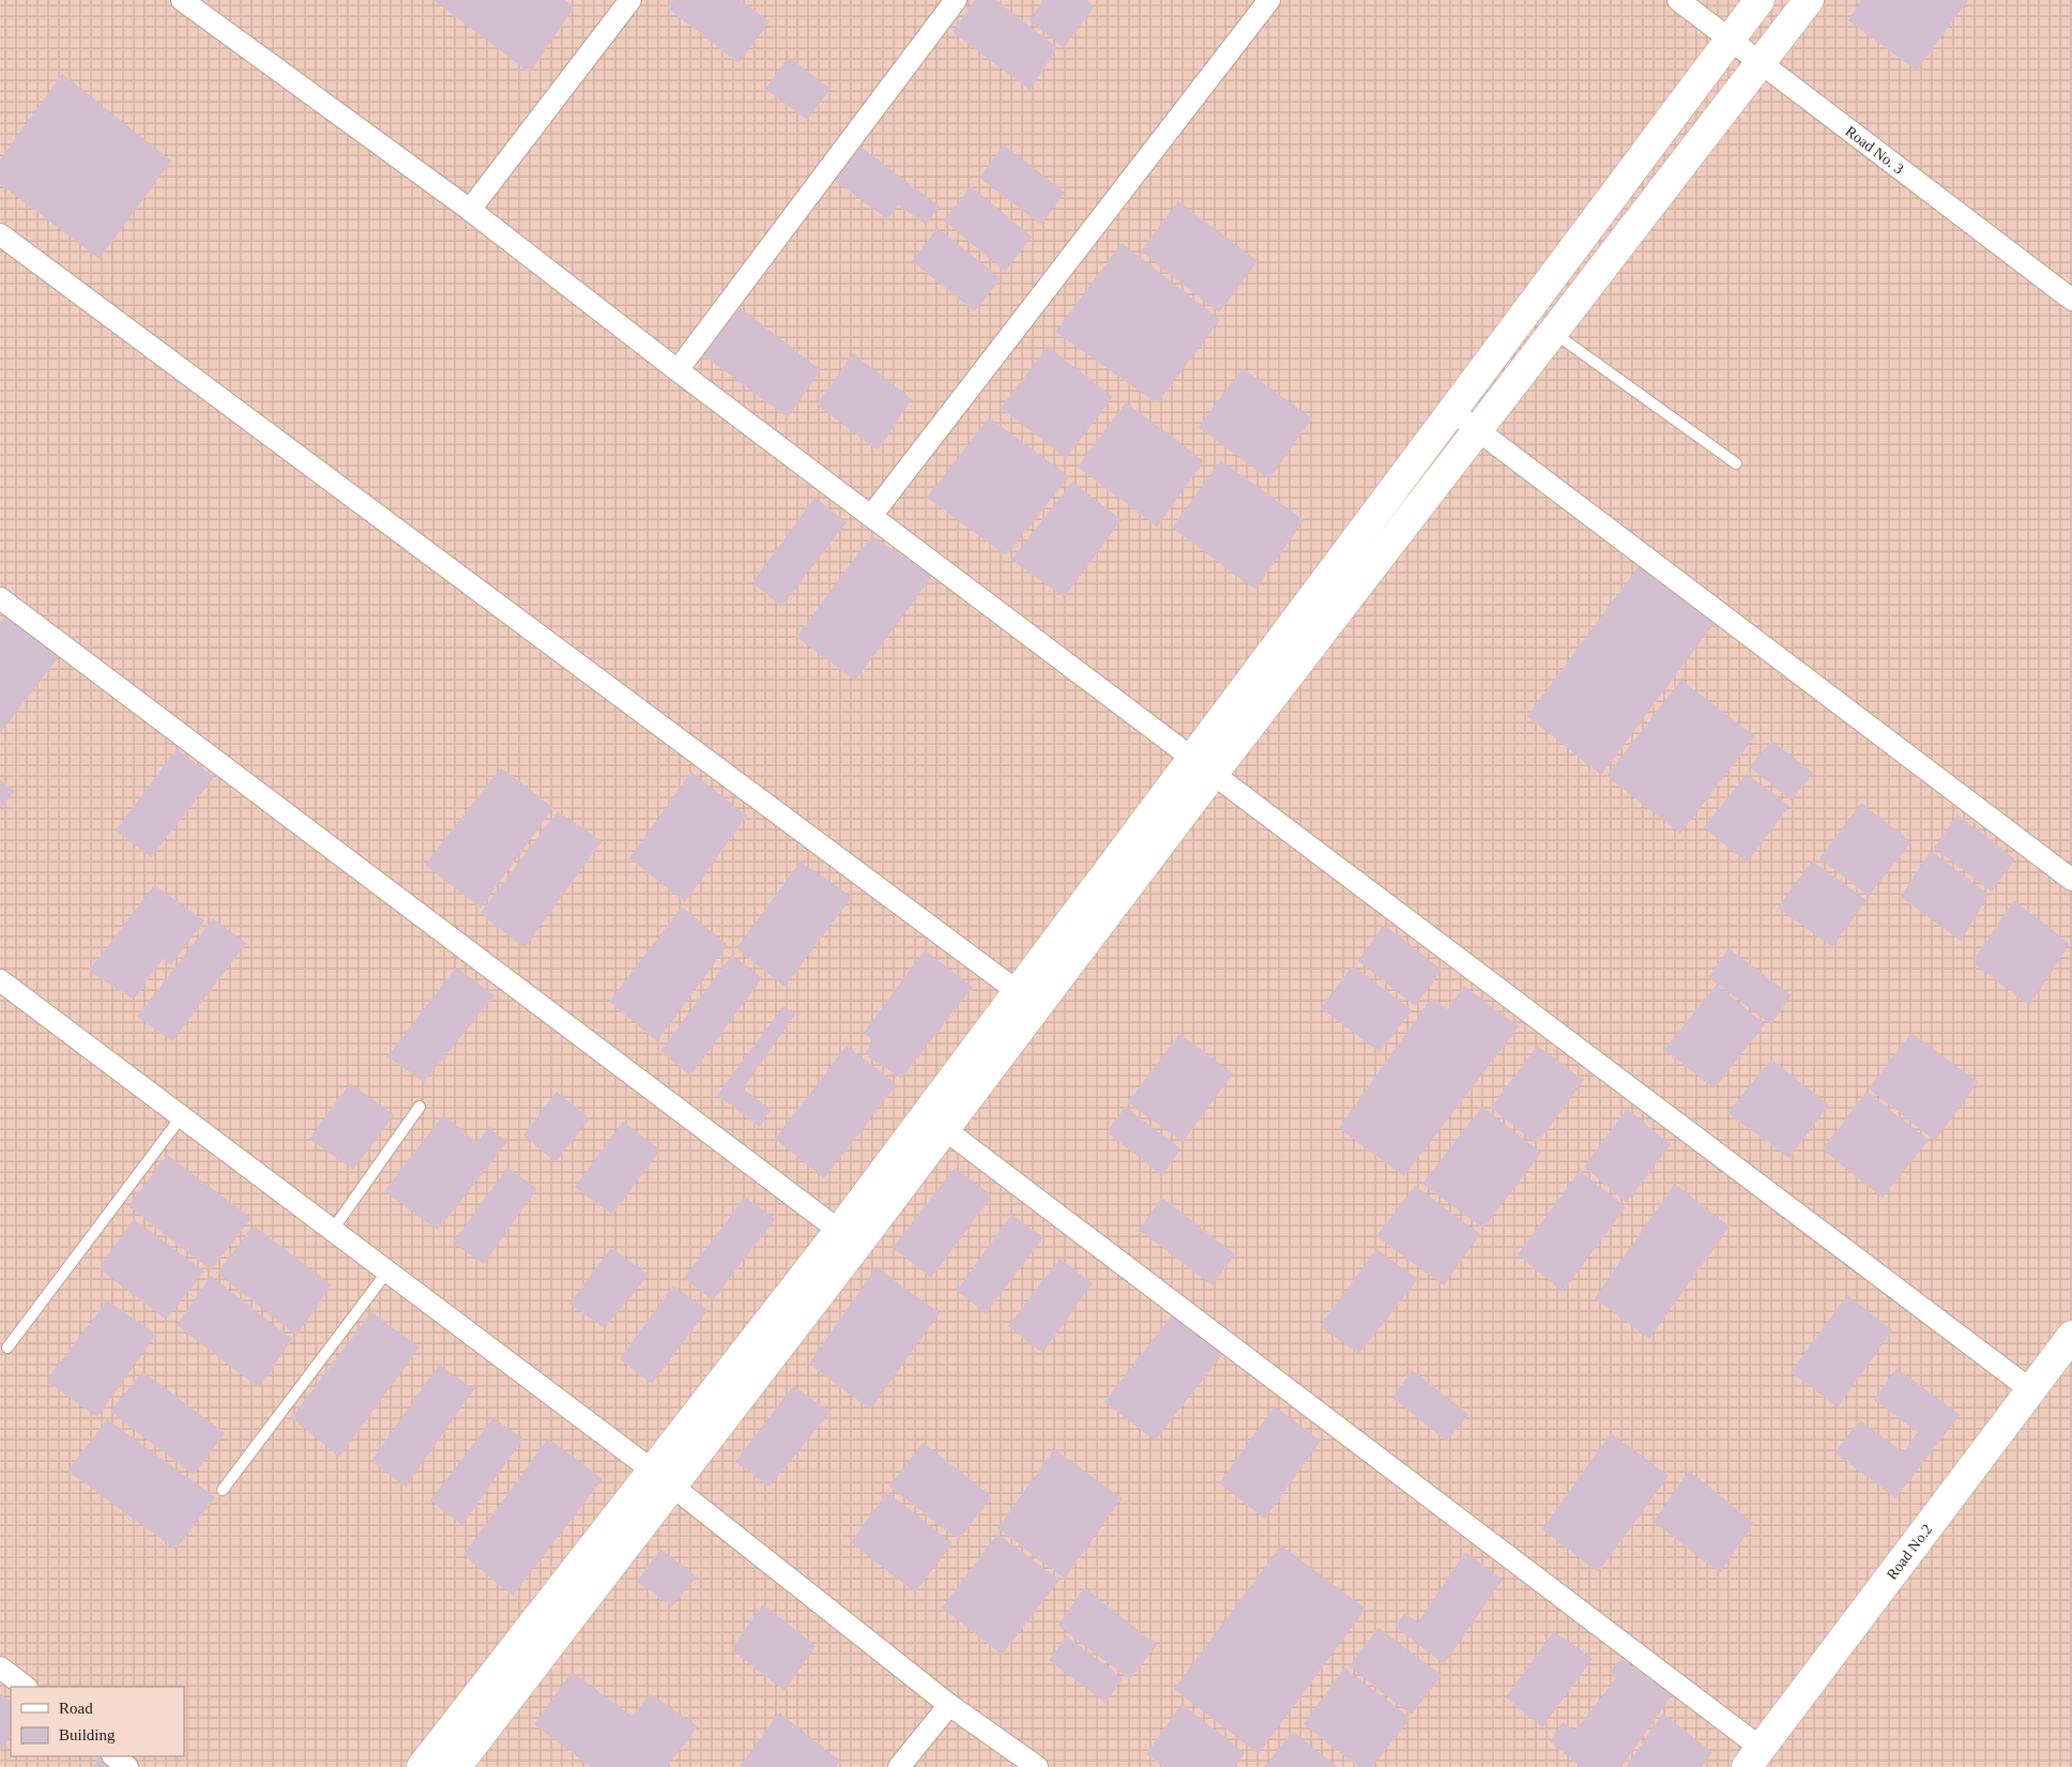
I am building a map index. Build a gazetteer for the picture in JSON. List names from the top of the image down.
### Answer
{
  "streets": {
    "main road": ["Road No.2"],
    "street": ["Road No. 3"]
  },
  "legend": ["Road", "Building"]
}
